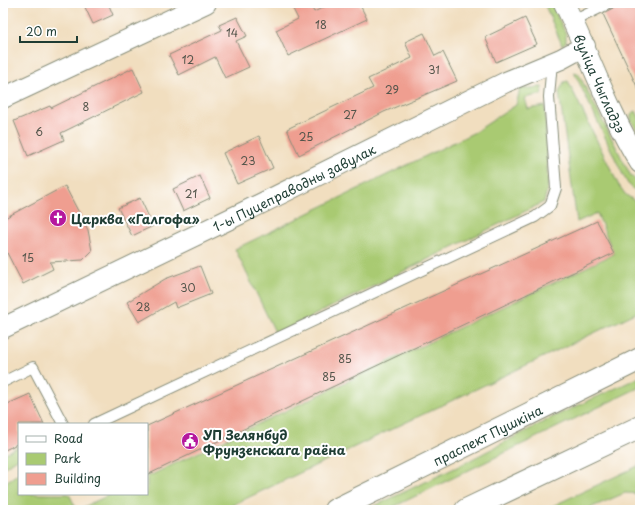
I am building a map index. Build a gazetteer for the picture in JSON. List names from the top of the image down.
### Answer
{
  "streets": {
    "main road": ["праспект Пушкіна"],
    "street": ["вуліца Чыгладзэ", "1-ы Пуцеправодны завулак"]
  },
  "crossings": [
    ["вуліца Чыгладзэ", "1-ы Пуцеправодны завулак"]
  ],
  "places": {
    "church": ["Царква «Галгофа»"],
    "public building": ["УП Зелянбуд Фрунзенскага раёна"]
  },
  "house_numbers": [
    "18",
    "14",
    "12",
    "31",
    "29",
    "8",
    "27",
    "6",
    "25",
    "23",
    "21",
    "15",
    "30",
    "28",
    "85",
    "85"
  ],
  "legend": ["Road", "Park", "Building"],
  "scale_bar": "20 m"
}
